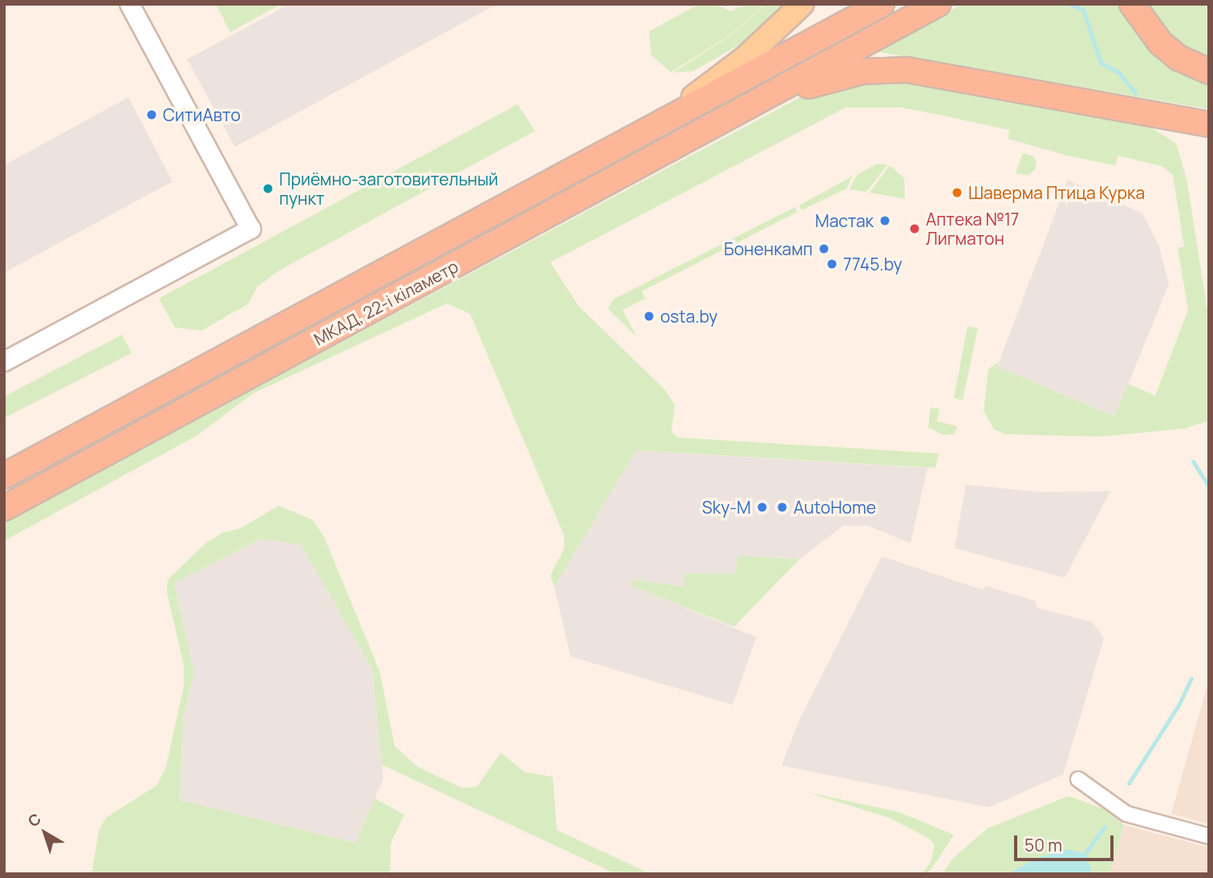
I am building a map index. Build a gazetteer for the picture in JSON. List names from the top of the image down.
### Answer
{
  "streets": {
    "highway": ["МКАД, 22-і кіламетр"]
  },
  "places": [
    "СитиАвто",
    "Приёмно-заготовительный пункт",
    "Шаверма Птица Курка",
    "Мастак",
    "Аптека №17 Лигматон",
    "Боненкамп",
    "7745.by",
    "osta.by",
    "Sky-M",
    "AutoHome"
  ],
  "scale_bar": "50 m",
  "north": "top left"
}
